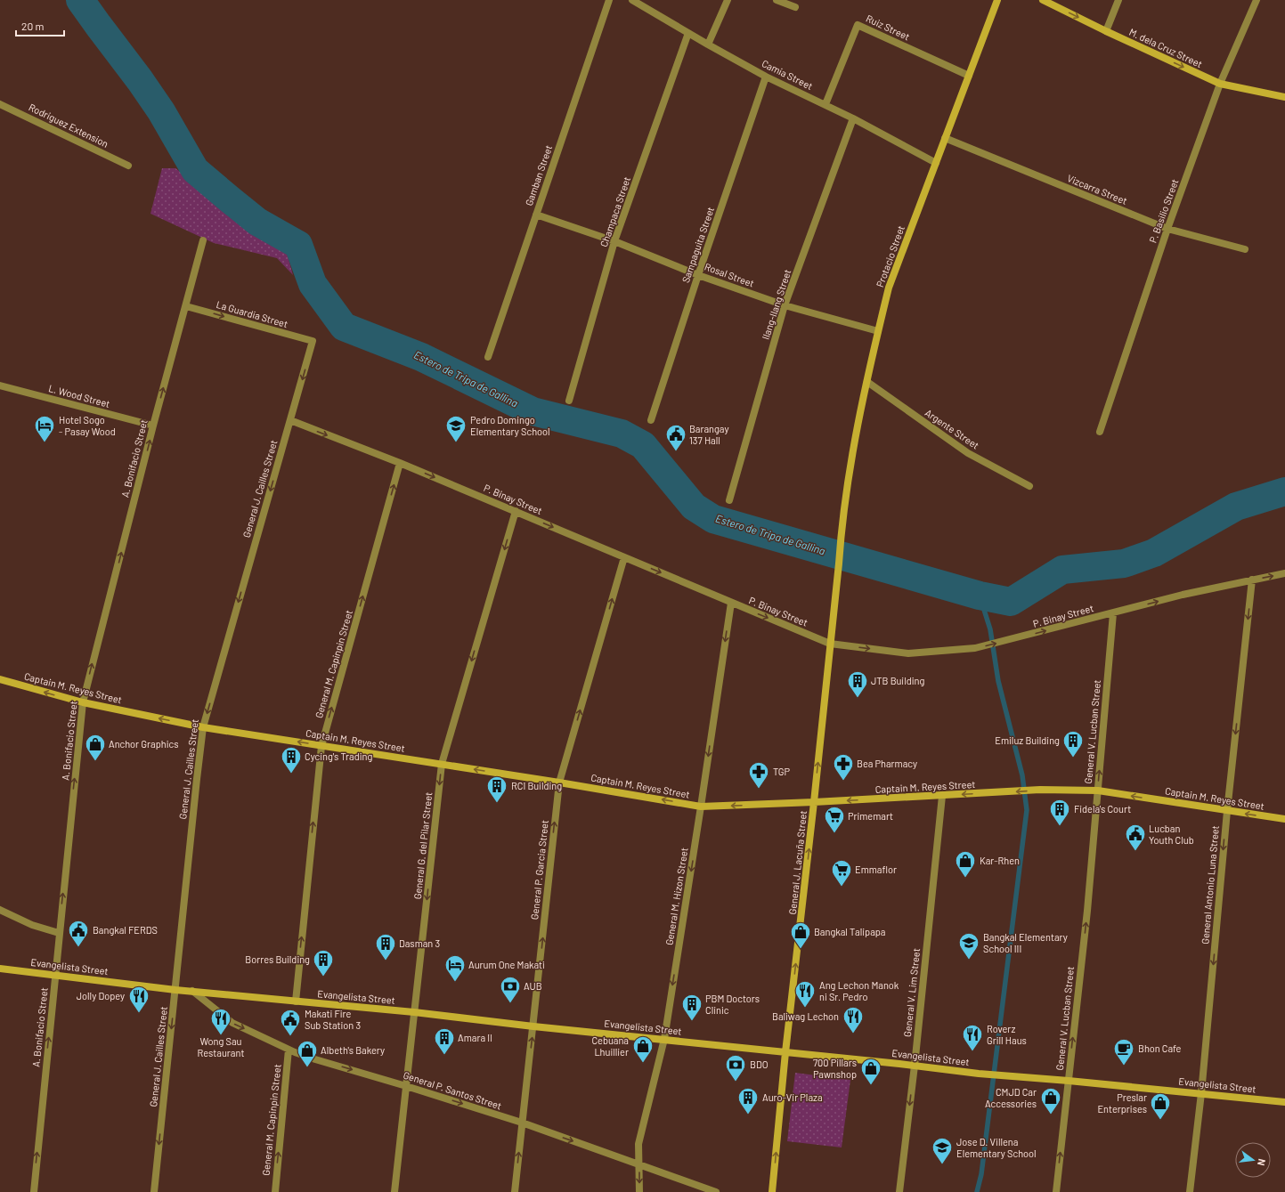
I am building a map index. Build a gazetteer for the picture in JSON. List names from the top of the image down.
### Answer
{
  "streets": {
    "street": [
      "Ruiz Street",
      "M. dela Cruz Street",
      "Camia Street",
      "Rodriguez Extension",
      "Gamban Street",
      "Vizcarra Street",
      "P. Basilio Street",
      "Champaca Street",
      "Sampaguita Street",
      "Protacio Street",
      "Rosal Street",
      "Ilang-Ilang Street",
      "La Guardia Street",
      "L. Wood Street",
      "Argente Street",
      "A. Bonifacio Street",
      "General J. Cailles Street",
      "P. Binay Street",
      "General M. Capinpin Street",
      "Captain M. Reyes Street",
      "General V. Lucban Street",
      "General G. del Pilar Street",
      "General J. Lacuña Street",
      "General P. Garcia Street",
      "General Antonio Luna Street",
      "General M. Hizon Street",
      "Evangelista Street",
      "General V. Lim Street",
      "General P. Santos Street"
    ]
  },
  "crossings": [
    ["Ruiz Street", "Camia Street"],
    ["Ruiz Street", "Protacio Street"],
    ["M. dela Cruz Street", "P. Basilio Street"],
    ["Camia Street", "Champaca Street"],
    ["Camia Street", "Sampaguita Street"],
    ["Camia Street", "Protacio Street"],
    ["Camia Street", "Ilang-Ilang Street"],
    ["Gamban Street", "Rosal Street"],
    ["Vizcarra Street", "P. Basilio Street"],
    ["Vizcarra Street", "Protacio Street"],
    ["Champaca Street", "Rosal Street"],
    ["Sampaguita Street", "Rosal Street"],
    ["Protacio Street", "Rosal Street"],
    ["Protacio Street", "Argente Street"],
    ["Protacio Street", "General J. Lacuña Street"],
    ["Rosal Street", "Ilang-Ilang Street"],
    ["La Guardia Street", "A. Bonifacio Street"],
    ["La Guardia Street", "General J. Cailles Street"],
    ["L. Wood Street", "A. Bonifacio Street"],
    ["A. Bonifacio Street", "Captain M. Reyes Street"],
    ["A. Bonifacio Street", "Evangelista Street"],
    ["General J. Cailles Street", "P. Binay Street"],
    ["General J. Cailles Street", "Captain M. Reyes Street"],
    ["General J. Cailles Street", "Evangelista Street"],
    ["P. Binay Street", "General M. Capinpin Street"],
    ["P. Binay Street", "General V. Lucban Street"],
    ["P. Binay Street", "General G. del Pilar Street"],
    ["P. Binay Street", "General J. Lacuña Street"],
    ["P. Binay Street", "General P. Garcia Street"],
    ["P. Binay Street", "General Antonio Luna Street"],
    ["P. Binay Street", "General M. Hizon Street"],
    ["General M. Capinpin Street", "Captain M. Reyes Street"],
    ["General M. Capinpin Street", "Evangelista Street"],
    ["General M. Capinpin Street", "General P. Santos Street"],
    ["Captain M. Reyes Street", "General V. Lucban Street"],
    ["Captain M. Reyes Street", "General G. del Pilar Street"],
    ["Captain M. Reyes Street", "General J. Lacuña Street"],
    ["Captain M. Reyes Street", "General P. Garcia Street"],
    ["Captain M. Reyes Street", "General Antonio Luna Street"],
    ["Captain M. Reyes Street", "General M. Hizon Street"],
    ["Captain M. Reyes Street", "General V. Lim Street"],
    ["General V. Lucban Street", "Evangelista Street"],
    ["General G. del Pilar Street", "Evangelista Street"],
    ["General G. del Pilar Street", "General P. Santos Street"],
    ["General J. Lacuña Street", "Evangelista Street"],
    ["General P. Garcia Street", "Evangelista Street"],
    ["General P. Garcia Street", "General P. Santos Street"],
    ["General Antonio Luna Street", "Evangelista Street"],
    ["General M. Hizon Street", "Evangelista Street"],
    ["General M. Hizon Street", "General P. Santos Street"],
    ["Evangelista Street", "General V. Lim Street"],
    ["Evangelista Street", "General P. Santos Street"]
  ],
  "one_way": [
    "M. dela Cruz Street",
    "La Guardia Street",
    "A. Bonifacio Street",
    "General J. Cailles Street",
    "P. Binay Street",
    "General M. Capinpin Street",
    "Captain M. Reyes Street",
    "General V. Lucban Street",
    "General G. del Pilar Street",
    "General J. Lacuña Street",
    "General P. Garcia Street",
    "General Antonio Luna Street",
    "General M. Hizon Street",
    "General P. Santos Street"
  ],
  "water": ["Estero de Tripa de Gallina"],
  "places": {
    "hotel": ["Hotel Sogo - Pasay Wood", "Aurum One Makati"],
    "school or university": ["Pedro Domingo Elementary School", "Bangkal Elementary School III", "Jose D. Villena Elementary School"],
    "public building": [
      "Barangay 137 Hall",
      "Lucban Youth Club",
      "Bangkal FERDS",
      "Makati Fire Sub Station 3"
    ],
    "building": [
      "JTB Building",
      "Emiluz Building",
      "Cycing's Trading",
      "RCI Building",
      "Fidela's Court",
      "Dasman 3",
      "Borres Building",
      "PBM Doctors Clinic",
      "Amara II",
      "Auro-Vir Plaza"
    ],
    "shop": [
      "Anchor Graphics",
      "Kar-Rhen",
      "Bangkal Talipapa",
      "Cebuana Lhuillier",
      "Albeth's Bakery",
      "700 Pillars Pawnshop",
      "CMJD Car Accessories",
      "Preslar Enterprises"
    ],
    "pharmacy": ["Bea Pharmacy", "TGP"],
    "supermarket": ["Primemart", "Emmaflor"],
    "bank": ["AUB", "BDO"],
    "restaurant": [
      "Ang Lechon Manok ni Sr. Pedro",
      "Jolly Dopey",
      "Baliwag Lechon",
      "Wong Sau Restaurant",
      "Roverz Grill Haus"
    ],
    "cafe": ["Bhon Cafe"]
  },
  "scale_bar": "20 m",
  "north": "right"
}
